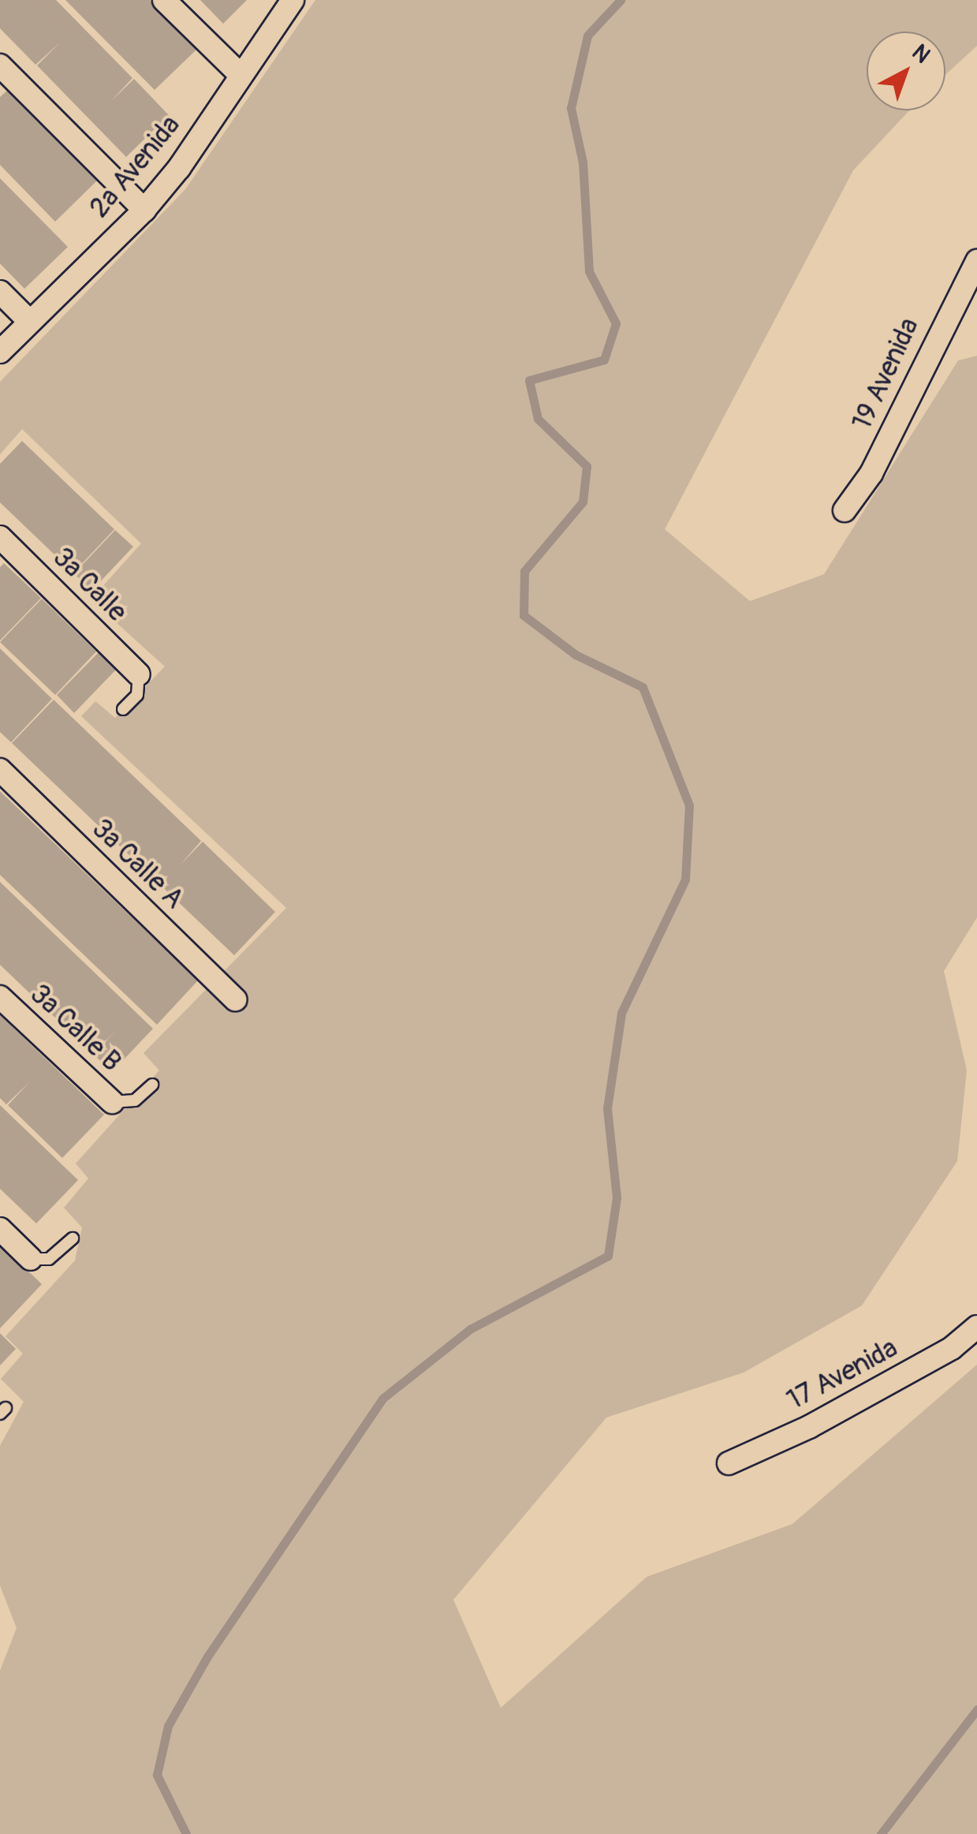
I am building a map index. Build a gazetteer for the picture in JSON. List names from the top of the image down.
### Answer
{
  "streets": {
    "street": [
      "2a Avenida",
      "19 Avenida",
      "3a Calle",
      "3a Calle A",
      "3a Calle B",
      "17 Avenida"
    ]
  },
  "north": "top right"
}
